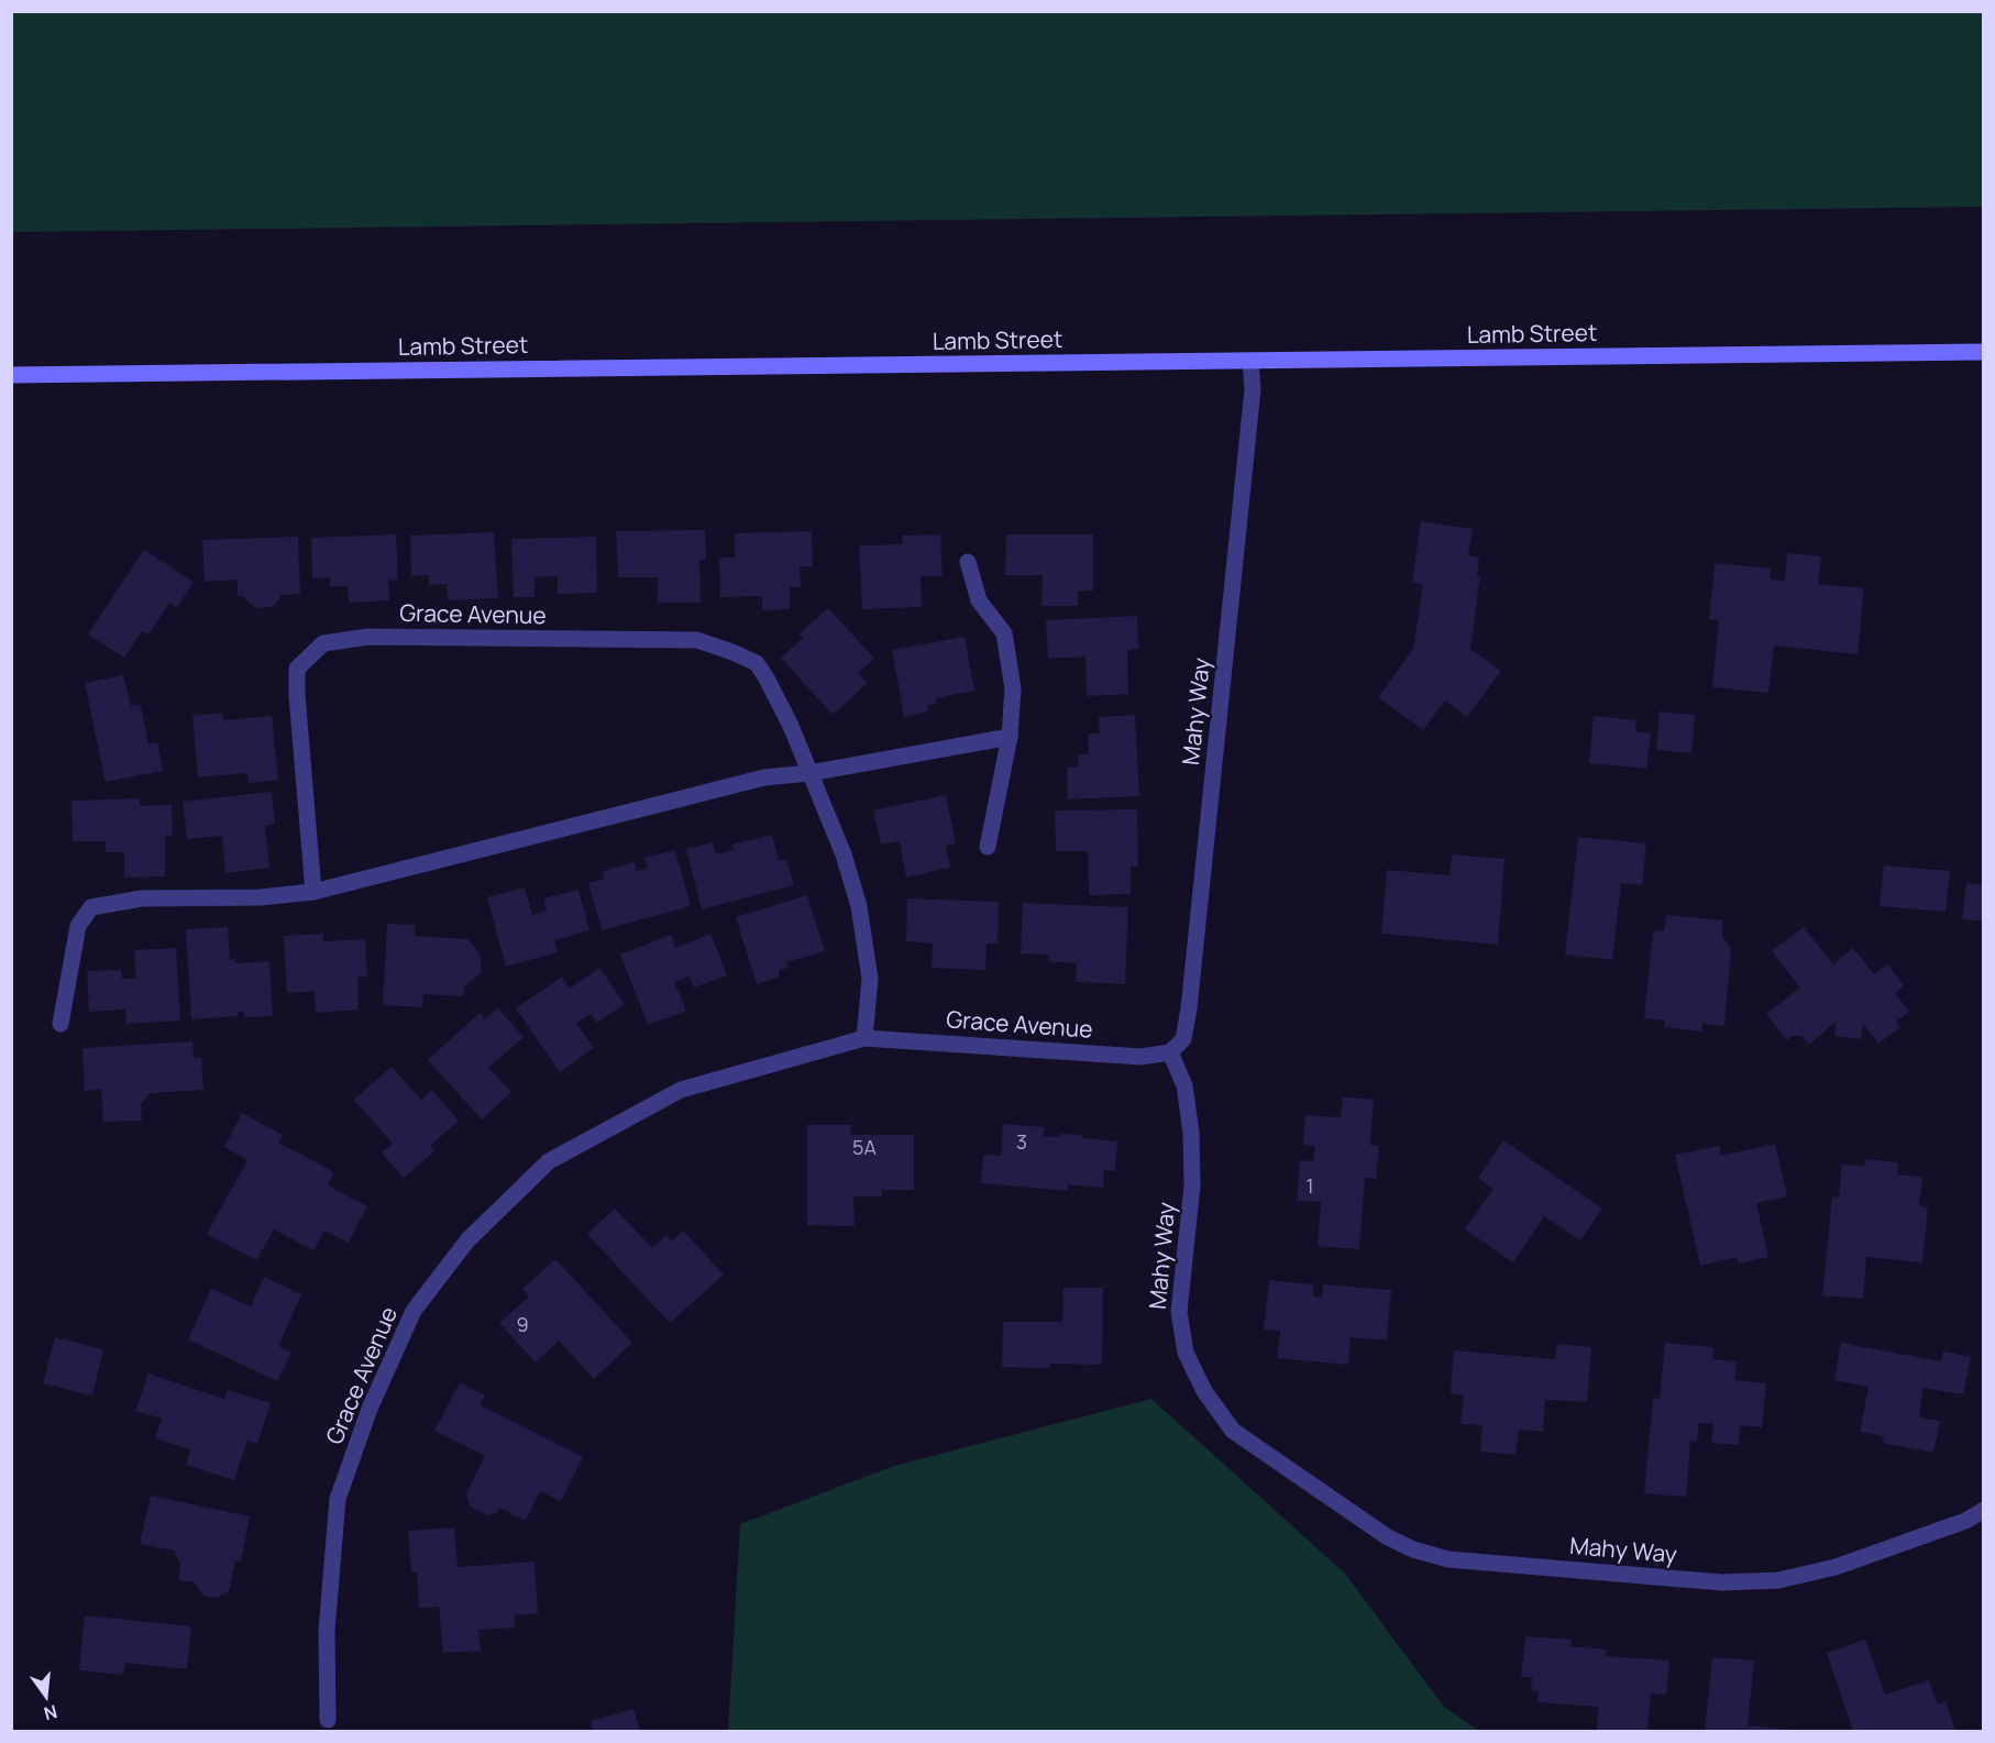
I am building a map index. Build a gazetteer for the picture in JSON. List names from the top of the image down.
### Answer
{
  "streets": {
    "street": ["Lamb Street", "Grace Avenue", "Mahy Way"]
  },
  "crossings": [
    ["Lamb Street", "Mahy Way"],
    ["Grace Avenue", "Mahy Way"]
  ],
  "house_numbers": [
    "3",
    "5A",
    "1",
    "9"
  ],
  "north": "bottom"
}
